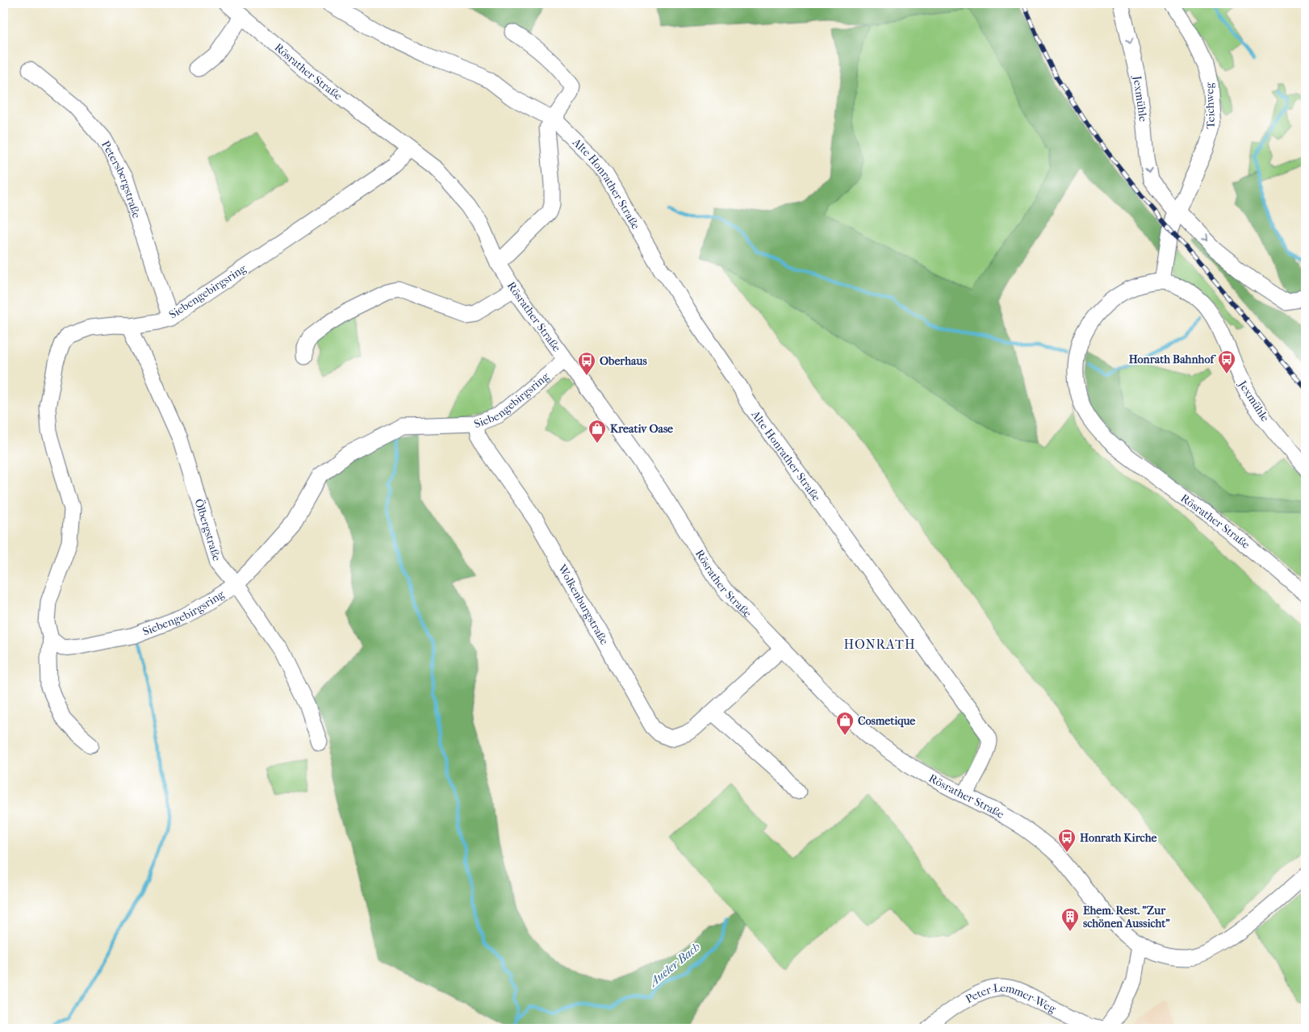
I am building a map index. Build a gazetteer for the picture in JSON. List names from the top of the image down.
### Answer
{
  "streets": {
    "street": [
      "Rösrather Straße",
      "Jexmühle",
      "Teichweg",
      "Petersbergstraße",
      "Alte Honrather Straße",
      "Siebengebirgsring",
      "Ölbergstraße",
      "Wolkenburgstraße",
      "Peter-Lemmer-Weg"
    ]
  },
  "crossings": [
    ["Rösrather Straße", "Jexmühle"],
    ["Rösrather Straße", "Alte Honrather Straße"],
    ["Rösrather Straße", "Siebengebirgsring"],
    ["Rösrather Straße", "Wolkenburgstraße"],
    ["Jexmühle", "Teichweg"],
    ["Petersbergstraße", "Siebengebirgsring"],
    ["Siebengebirgsring", "Ölbergstraße"],
    ["Siebengebirgsring", "Wolkenburgstraße"]
  ],
  "districts": ["HONRATH"],
  "water": ["Aueler Bach"],
  "places": {
    "bus stop": ["Honrath Bahnhof", "Oberhaus", "Honrath Kirche"],
    "shop": ["Kreativ Oase", "Cosmetique"],
    "building": ["Ehem. Rest. \"Zur schönen Aussicht\""]
  }
}
